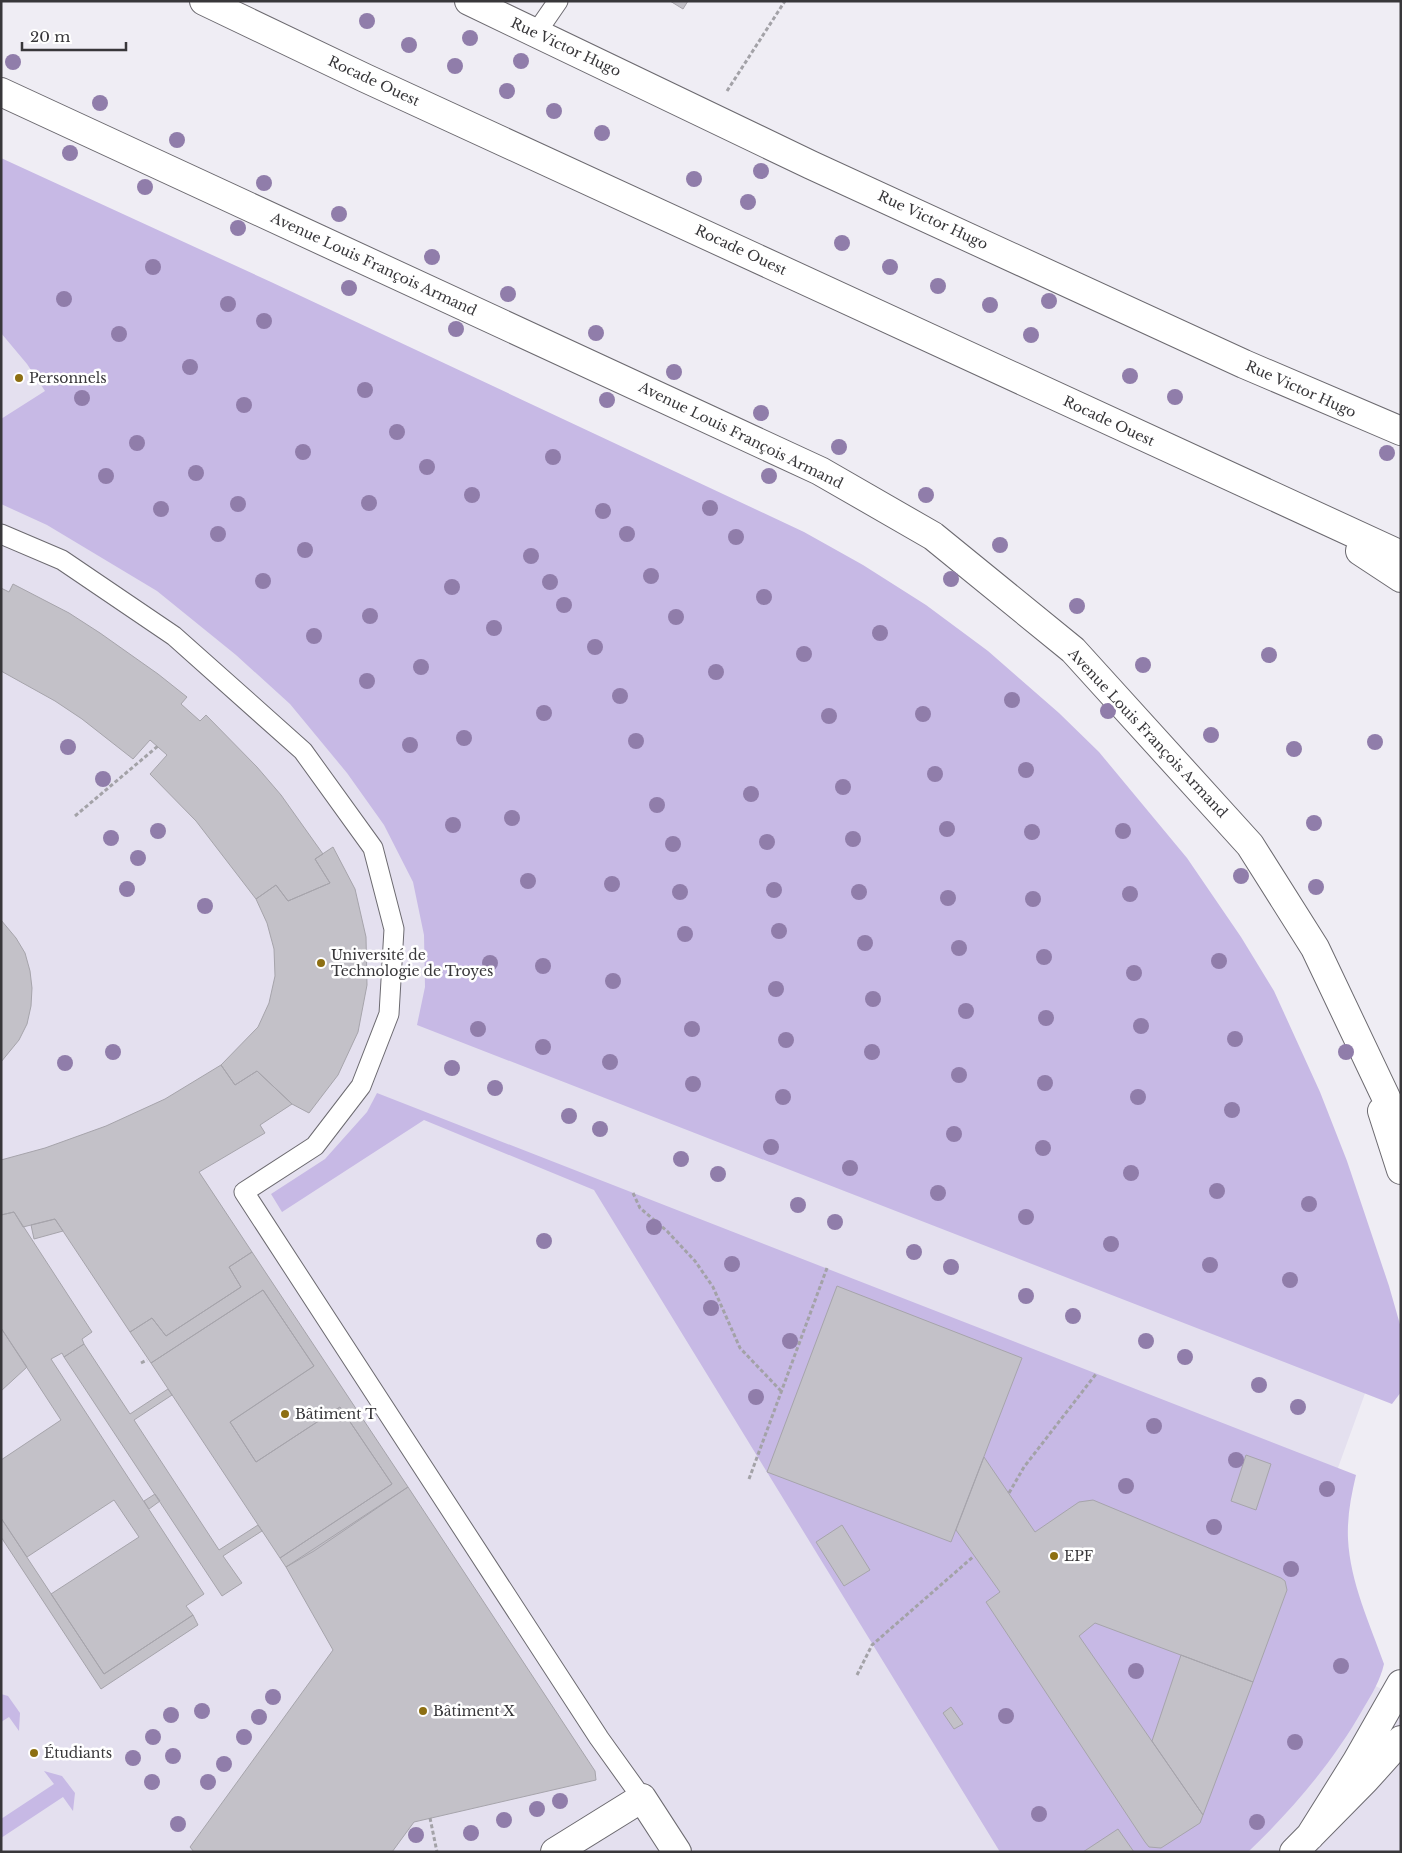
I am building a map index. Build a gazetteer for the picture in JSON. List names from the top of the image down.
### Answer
{
  "streets": {
    "street": ["Rue Victor Hugo", "Rocade Ouest", "Avenue Louis François Armand"]
  },
  "places": [
    "Personnels",
    "Université de Technologie de Troyes",
    "Bâtiment T",
    "EPF",
    "Bâtiment X",
    "Étudiants"
  ],
  "scale_bar": "20 m"
}
